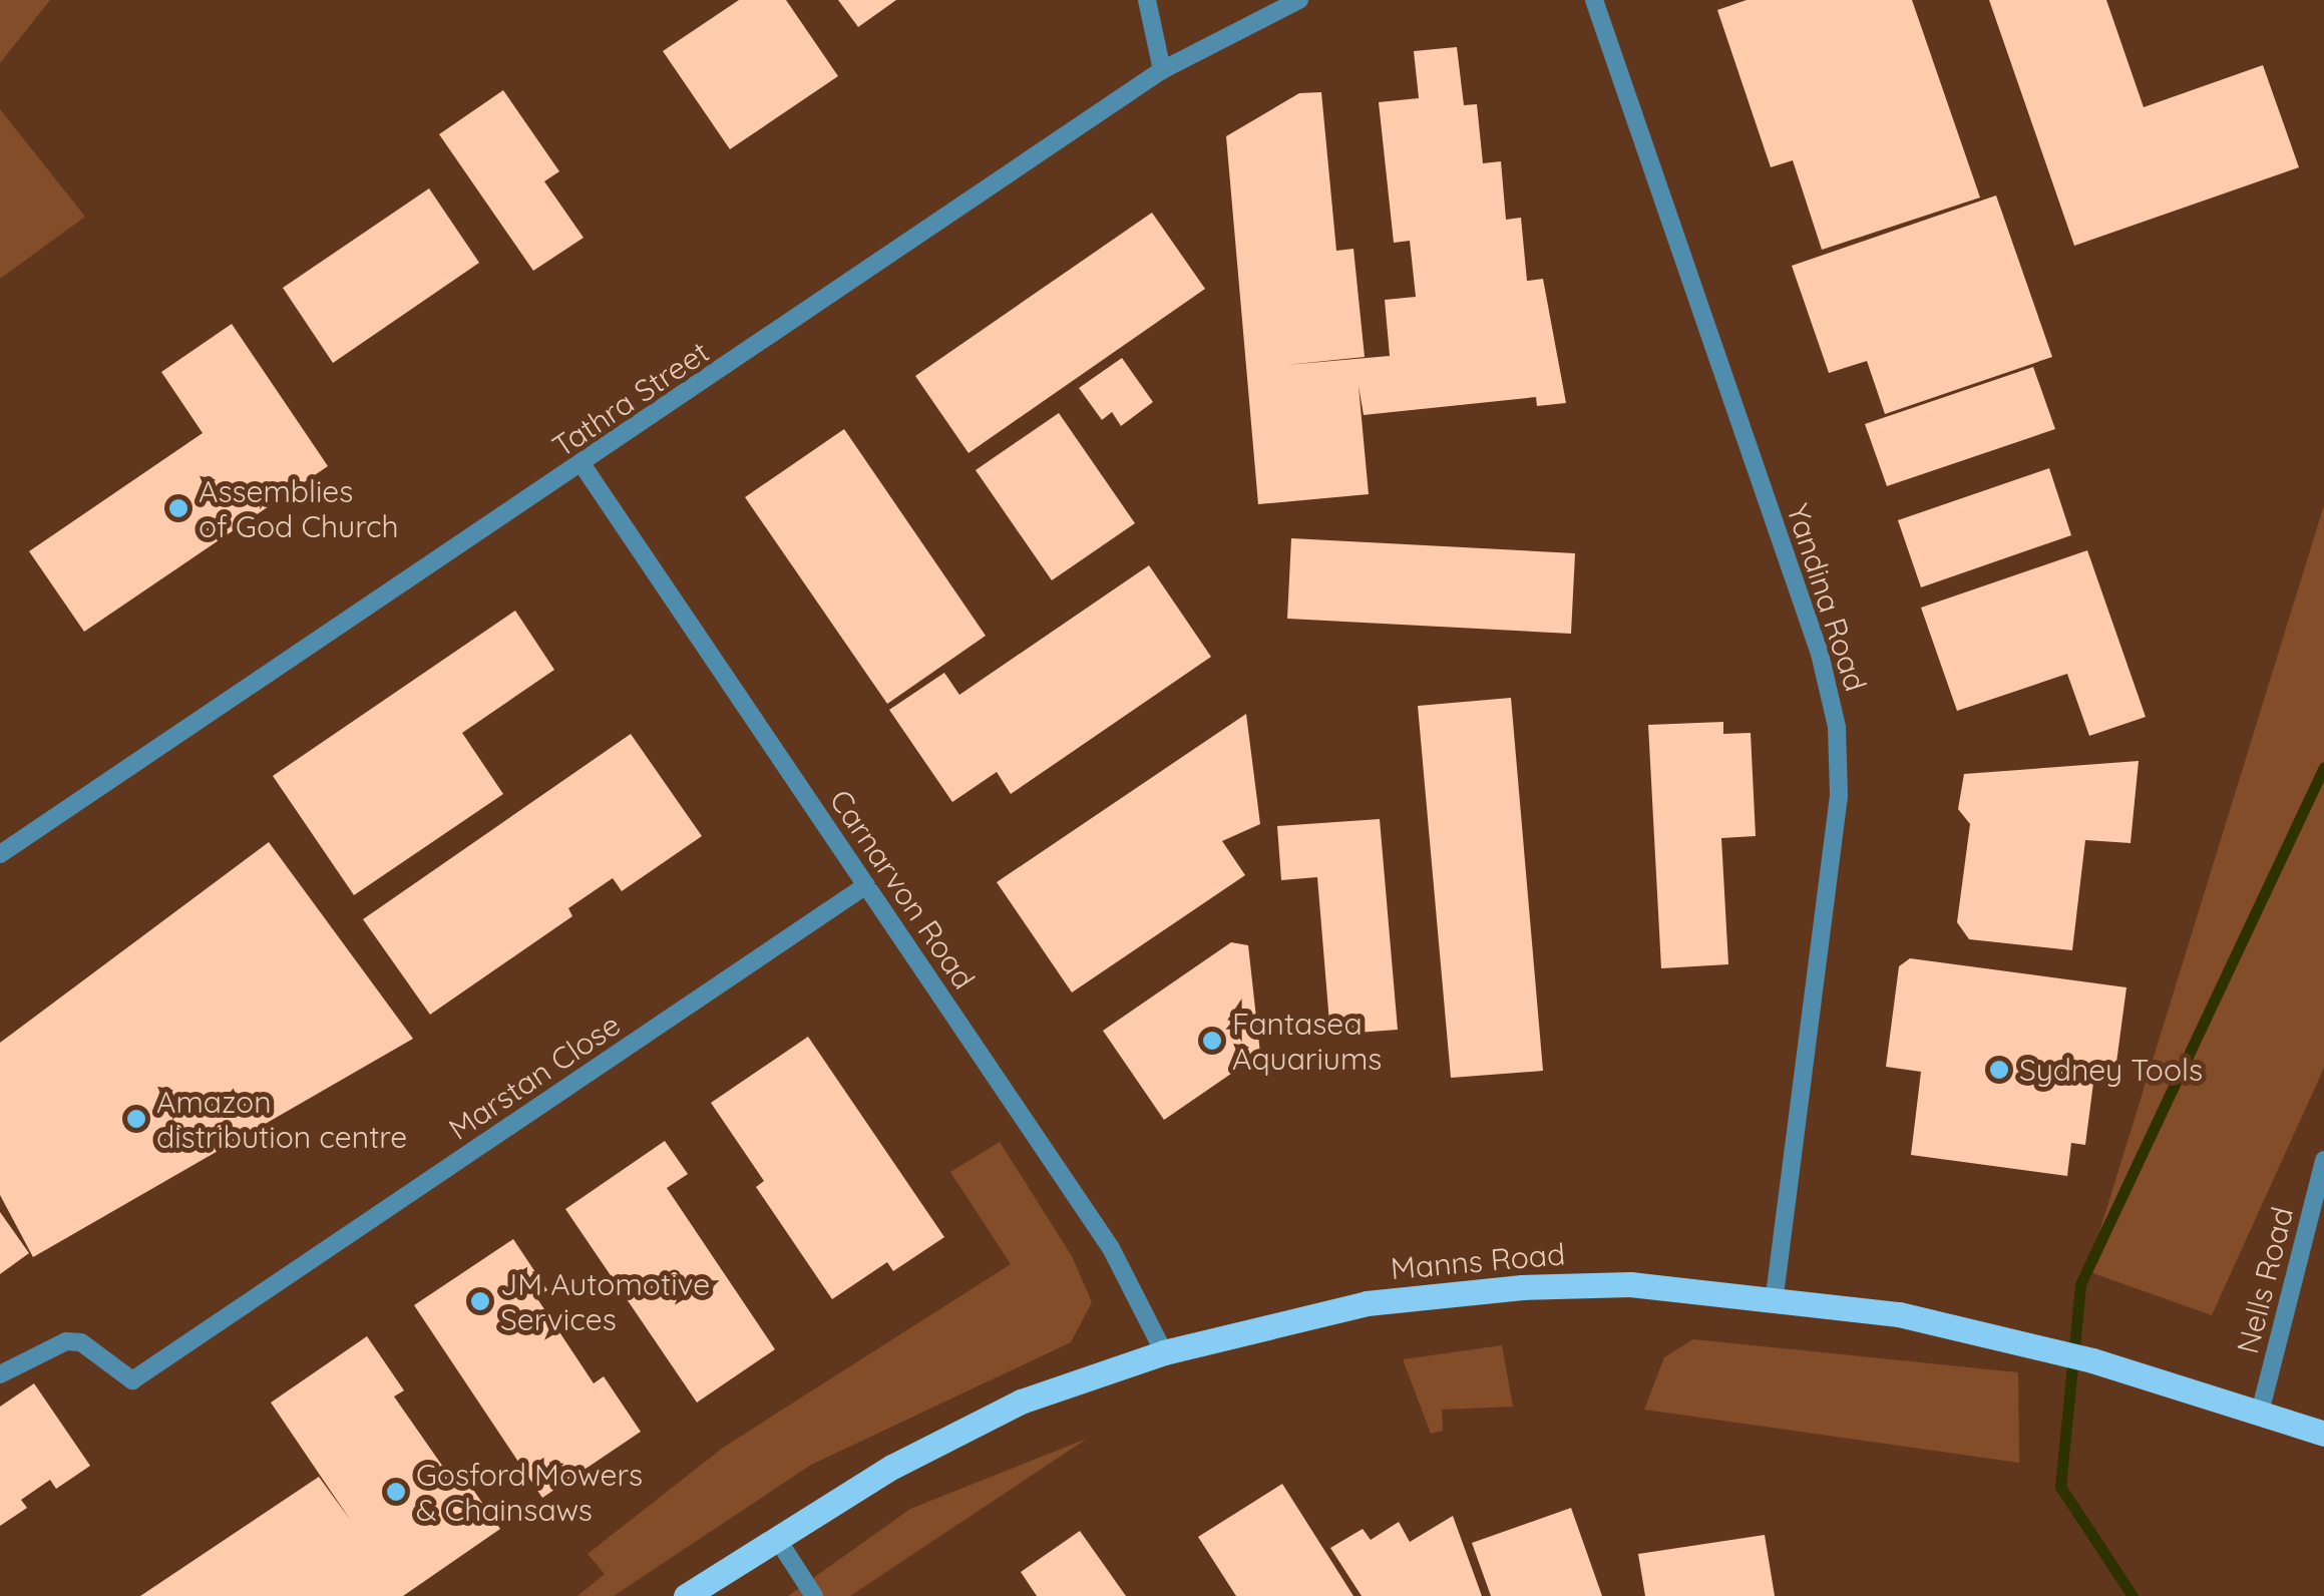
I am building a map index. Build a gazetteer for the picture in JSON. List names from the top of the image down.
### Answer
{
  "streets": {
    "main road": ["Manns Road"],
    "street": [
      "Tathra Street",
      "Yandina Road",
      "Carnarvon Road",
      "Marstan Close",
      "Nells Road"
    ]
  },
  "crossings": [
    ["Tathra Street", "Carnarvon Road"],
    ["Yandina Road", "Manns Road"],
    ["Carnarvon Road", "Marstan Close"],
    ["Carnarvon Road", "Manns Road"],
    ["Manns Road", "Nells Road"]
  ],
  "places": [
    "Assemblies of God Church",
    "Fantasea Aquariums",
    "Sydney Tools",
    "Amazon distribution centre",
    "JM Automotive Services",
    "Gosford Mowers & Chainsaws"
  ]
}
